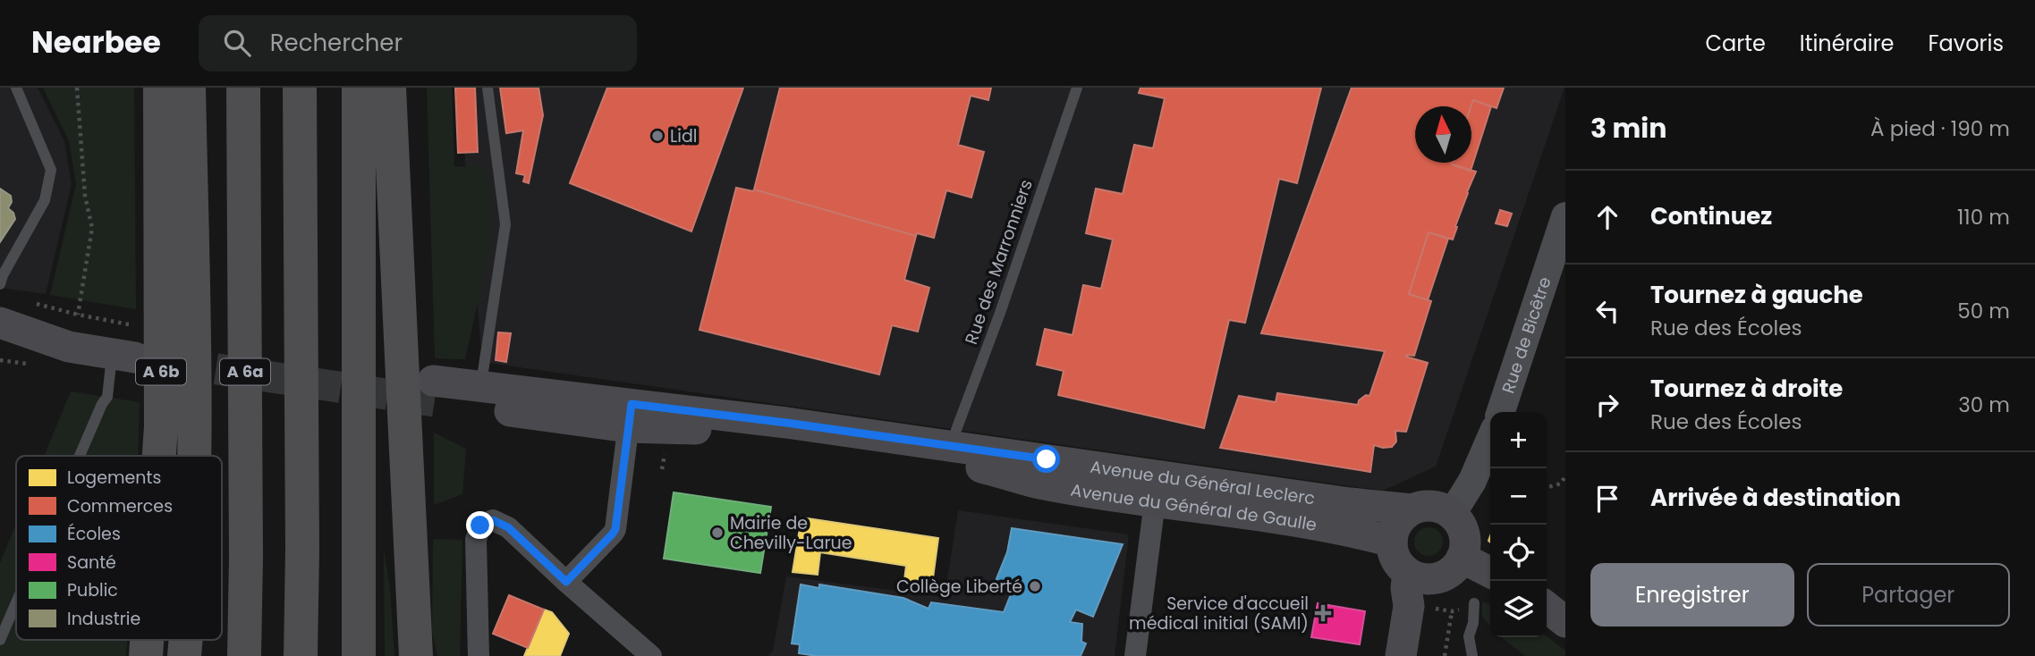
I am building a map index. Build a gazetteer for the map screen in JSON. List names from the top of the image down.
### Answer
{
  "streets": {
    "highway": ["A 6b", "A 6a"],
    "main road": ["Avenue du Général Leclerc", "Avenue du Général de Gaulle"],
    "street": ["Rue de Bicêtre"],
    "lane": ["Rue des Marronniers"]
  },
  "crossings": [
    ["Rue des Marronniers", "Avenue du Général Leclerc"],
    ["Avenue du Général Leclerc", "Avenue du Général de Gaulle"]
  ],
  "places": {
    "other": ["Lidl", "Mairie de Chevilly-Larue", "Collège Liberté"],
    "health": ["Service d'accueil médical initial (SAMI)"]
  },
  "legend": [
    "Logements",
    "Commerces",
    "Écoles",
    "Santé",
    "Public",
    "Industrie"
  ],
  "north": "top",
  "page": {
    "header": "Nearbee",
    "search": "Rechercher",
    "nav": ["Carte", "Itinéraire", "Favoris"],
    "heading": ["3 min", "À pied · 190 m"],
    "list": [
      ["Continuez", "110 m"],
      ["Tournez à gauche", "Rue des Écoles", "50 m"],
      ["Tournez à droite", "Rue des Écoles", "30 m"],
      "Arrivée à destination"
    ],
    "map_buttons": ["+", "−"],
    "buttons": ["Enregistrer", "Partager"]
  }
}
